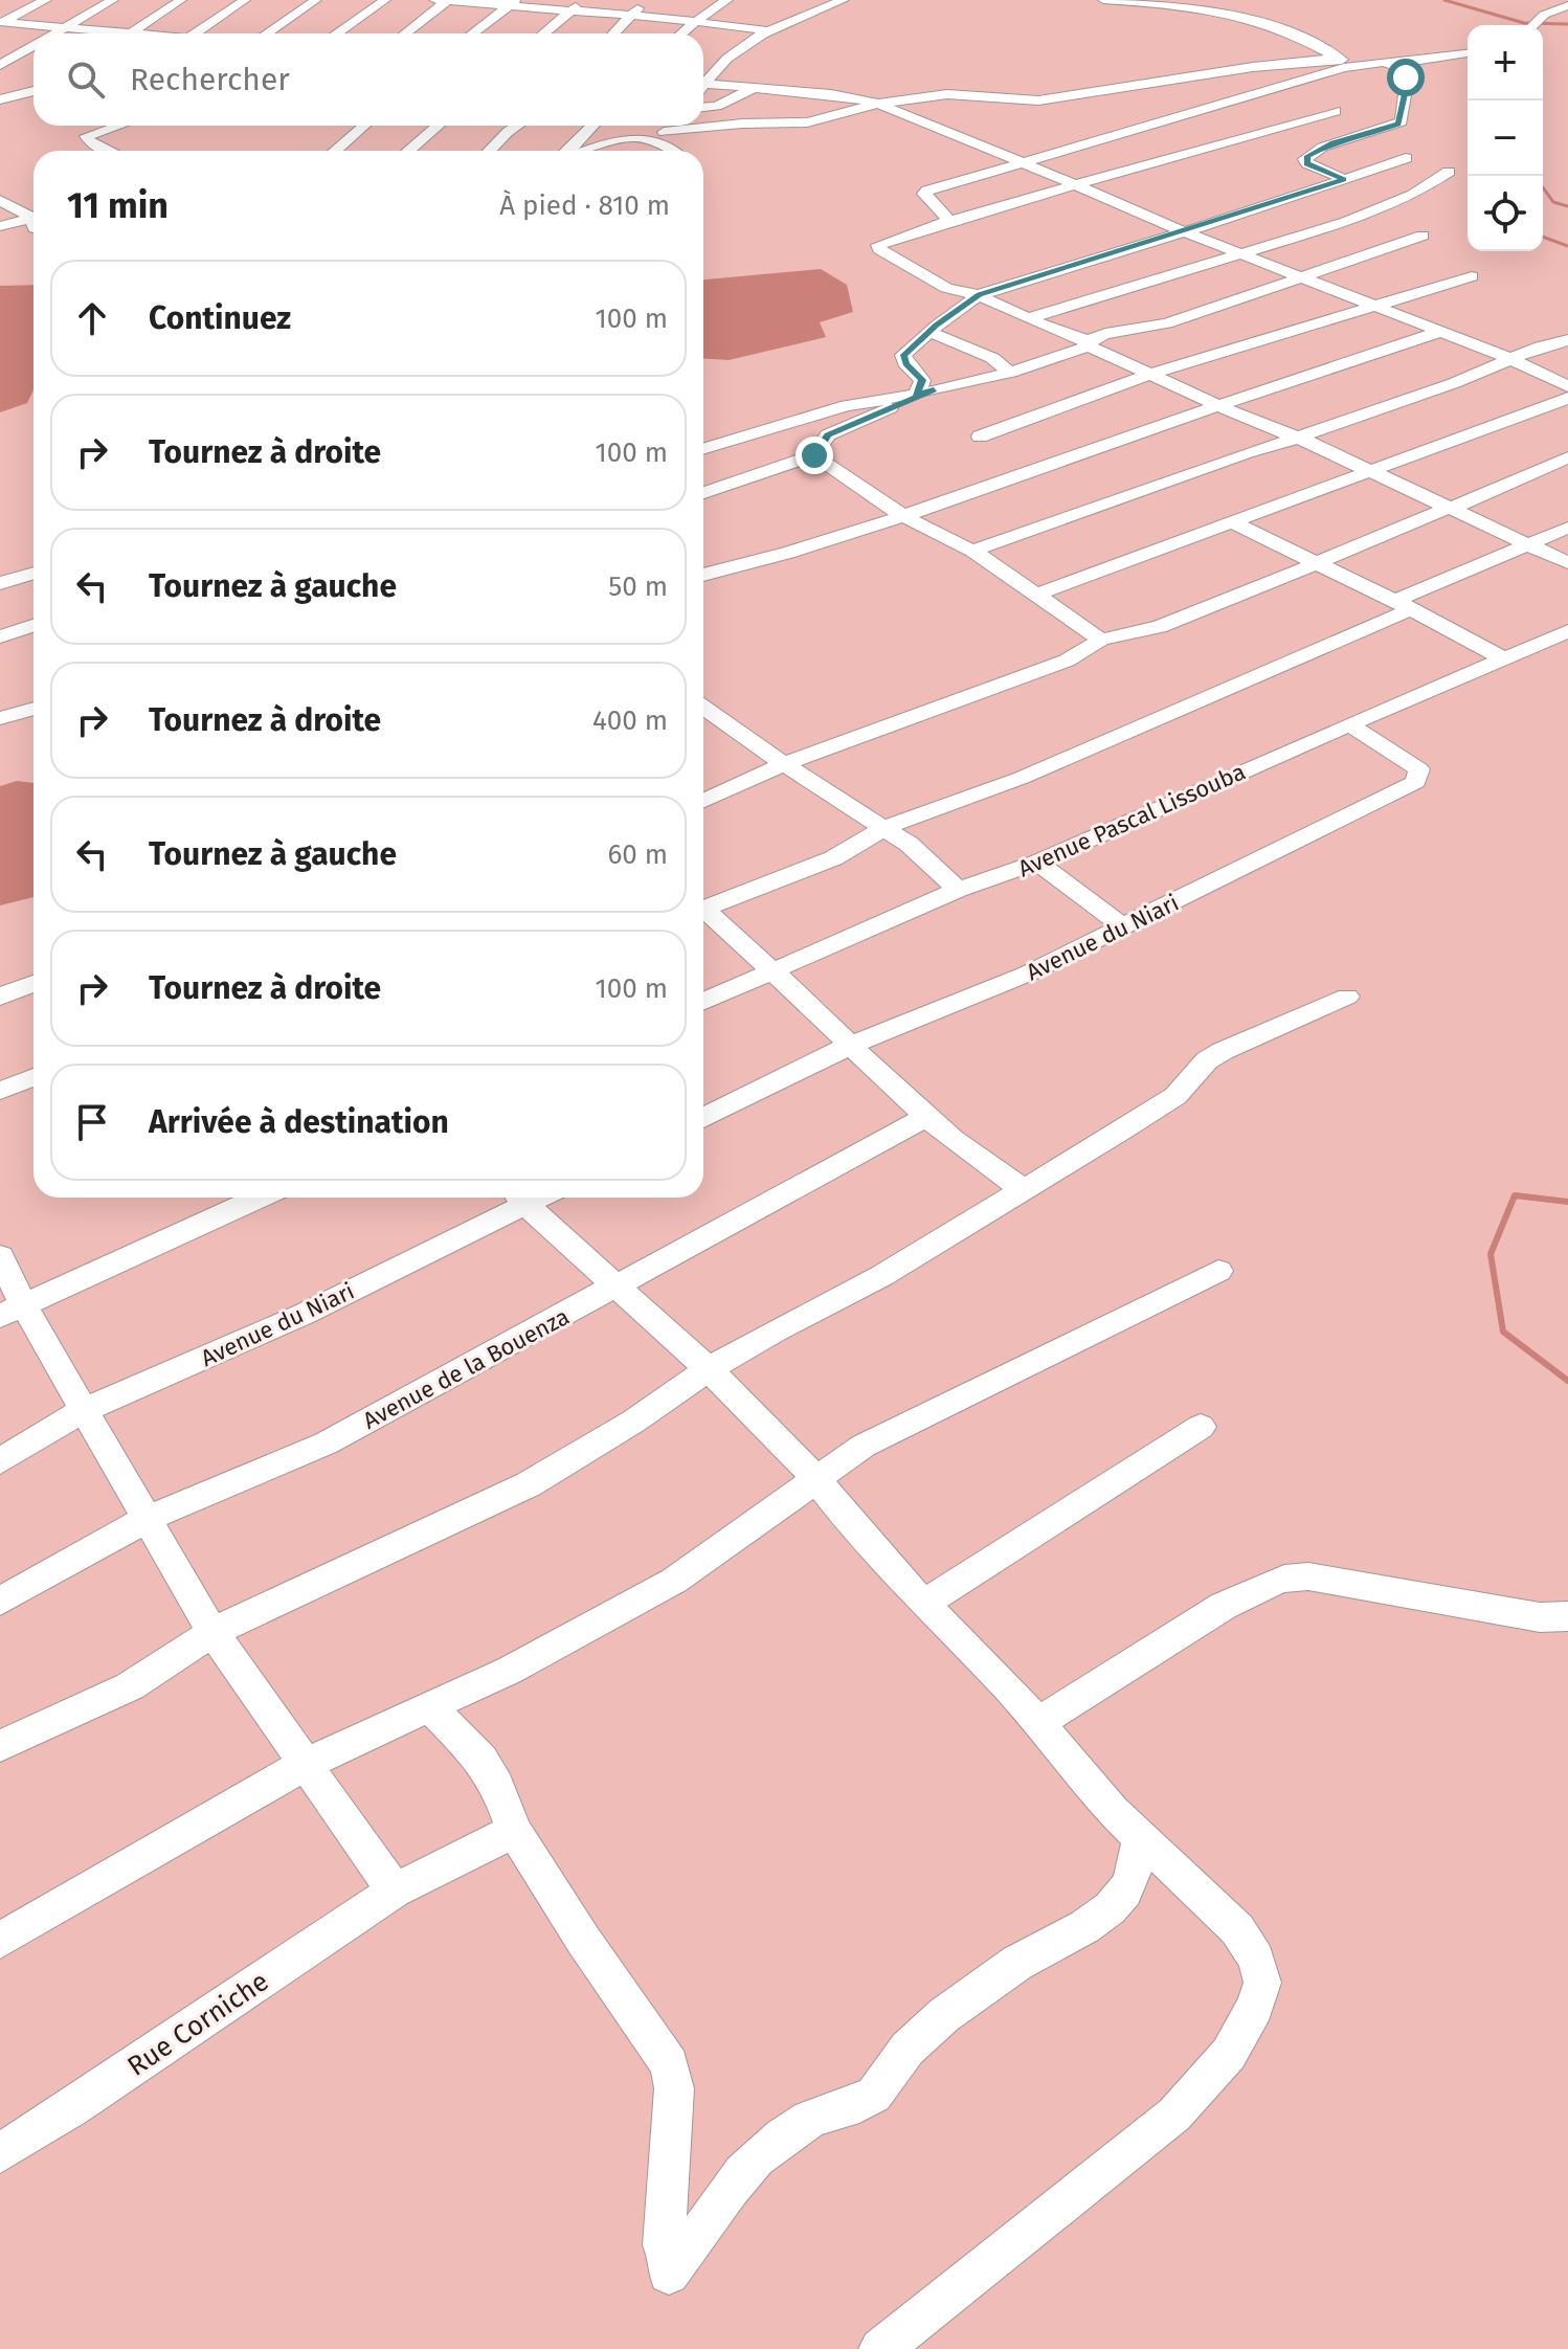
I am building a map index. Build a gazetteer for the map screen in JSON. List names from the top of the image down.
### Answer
{
  "streets": {
    "street": [
      "Avenue Pascal Lissouba",
      "Avenue du Niari",
      "Avenue de la Bouenza",
      "Rue Corniche"
    ]
  },
  "crossings": [
    ["Avenue Pascal Lissouba", "Avenue du Niari"]
  ],
  "page": {
    "map_buttons": ["+", "−"],
    "search": "Rechercher",
    "heading": ["11 min", "À pied · 810 m"],
    "list": [
      ["Continuez", "100 m"],
      ["Tournez à droite", "100 m"],
      ["Tournez à gauche", "50 m"],
      ["Tournez à droite", "400 m"],
      ["Tournez à gauche", "60 m"],
      ["Tournez à droite", "100 m"],
      "Arrivée à destination"
    ]
  }
}
